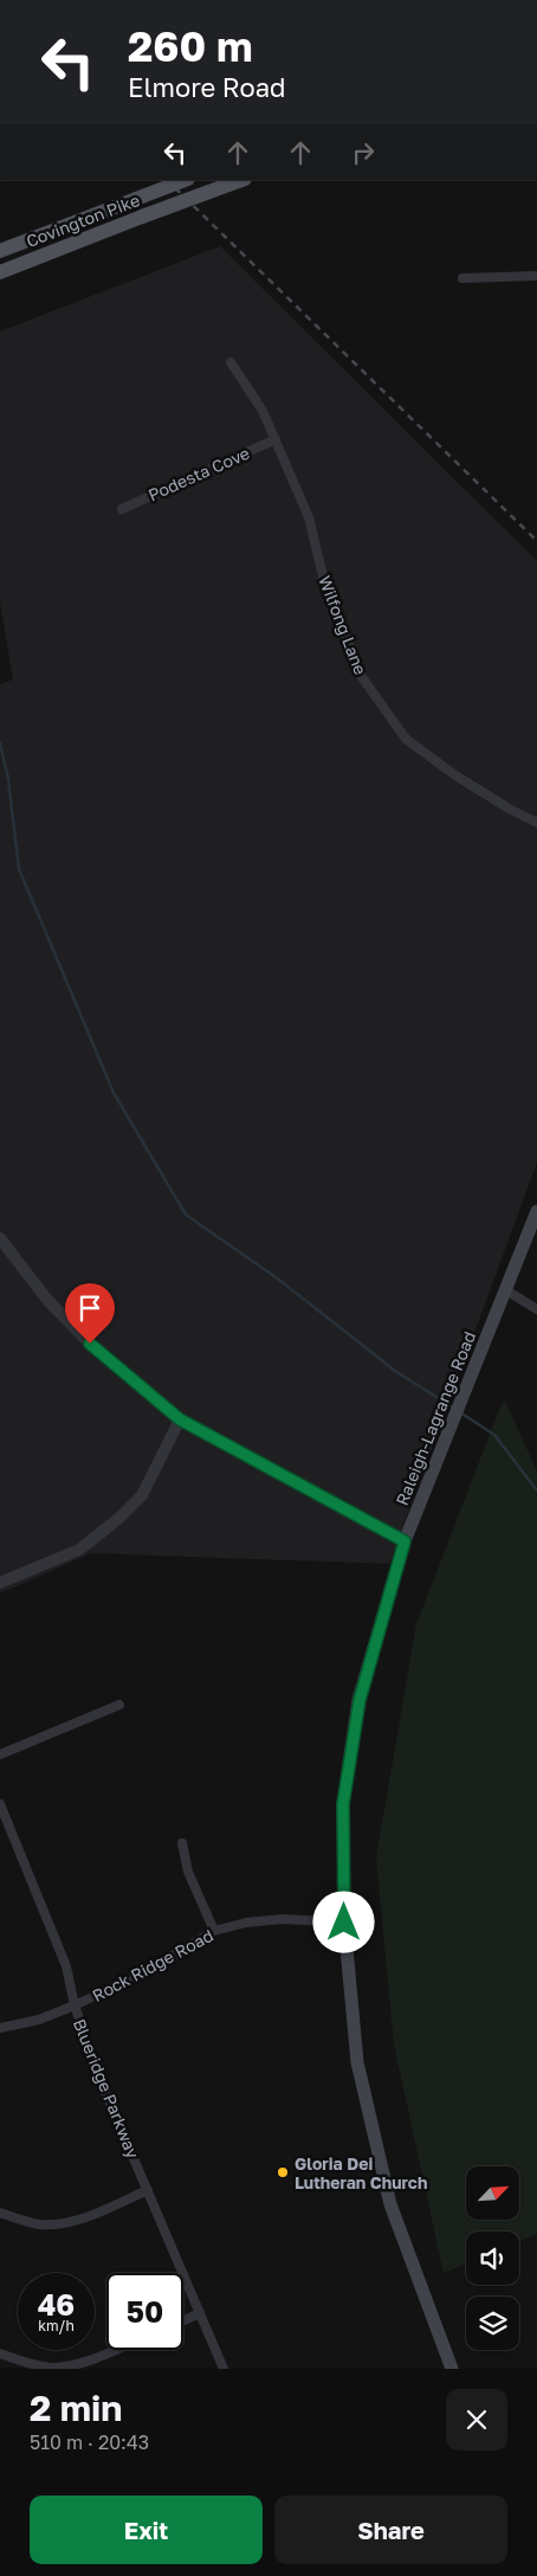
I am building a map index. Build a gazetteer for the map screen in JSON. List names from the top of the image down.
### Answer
{
  "streets": {
    "main road": ["Covington Pike", "Raleigh-Lagrange Road"],
    "street": [
      "Podesta Cove",
      "Wilfong Lane",
      "Rock Ridge Road",
      "Blueridge Parkway"
    ]
  },
  "crossings": [
    ["Podesta Cove", "Wilfong Lane"],
    ["Raleigh-Lagrange Road", "Rock Ridge Road"],
    ["Rock Ridge Road", "Blueridge Parkway"]
  ],
  "places": ["Gloria Dei Lutheran Church"],
  "north": "top right",
  "page": {
    "turn": ["260 m", "Elmore Road"],
    "speed": "46 km/h",
    "limit": "50",
    "heading": ["2 min", "510 m · 20:43"],
    "buttons": ["Exit", "Share"]
  }
}
